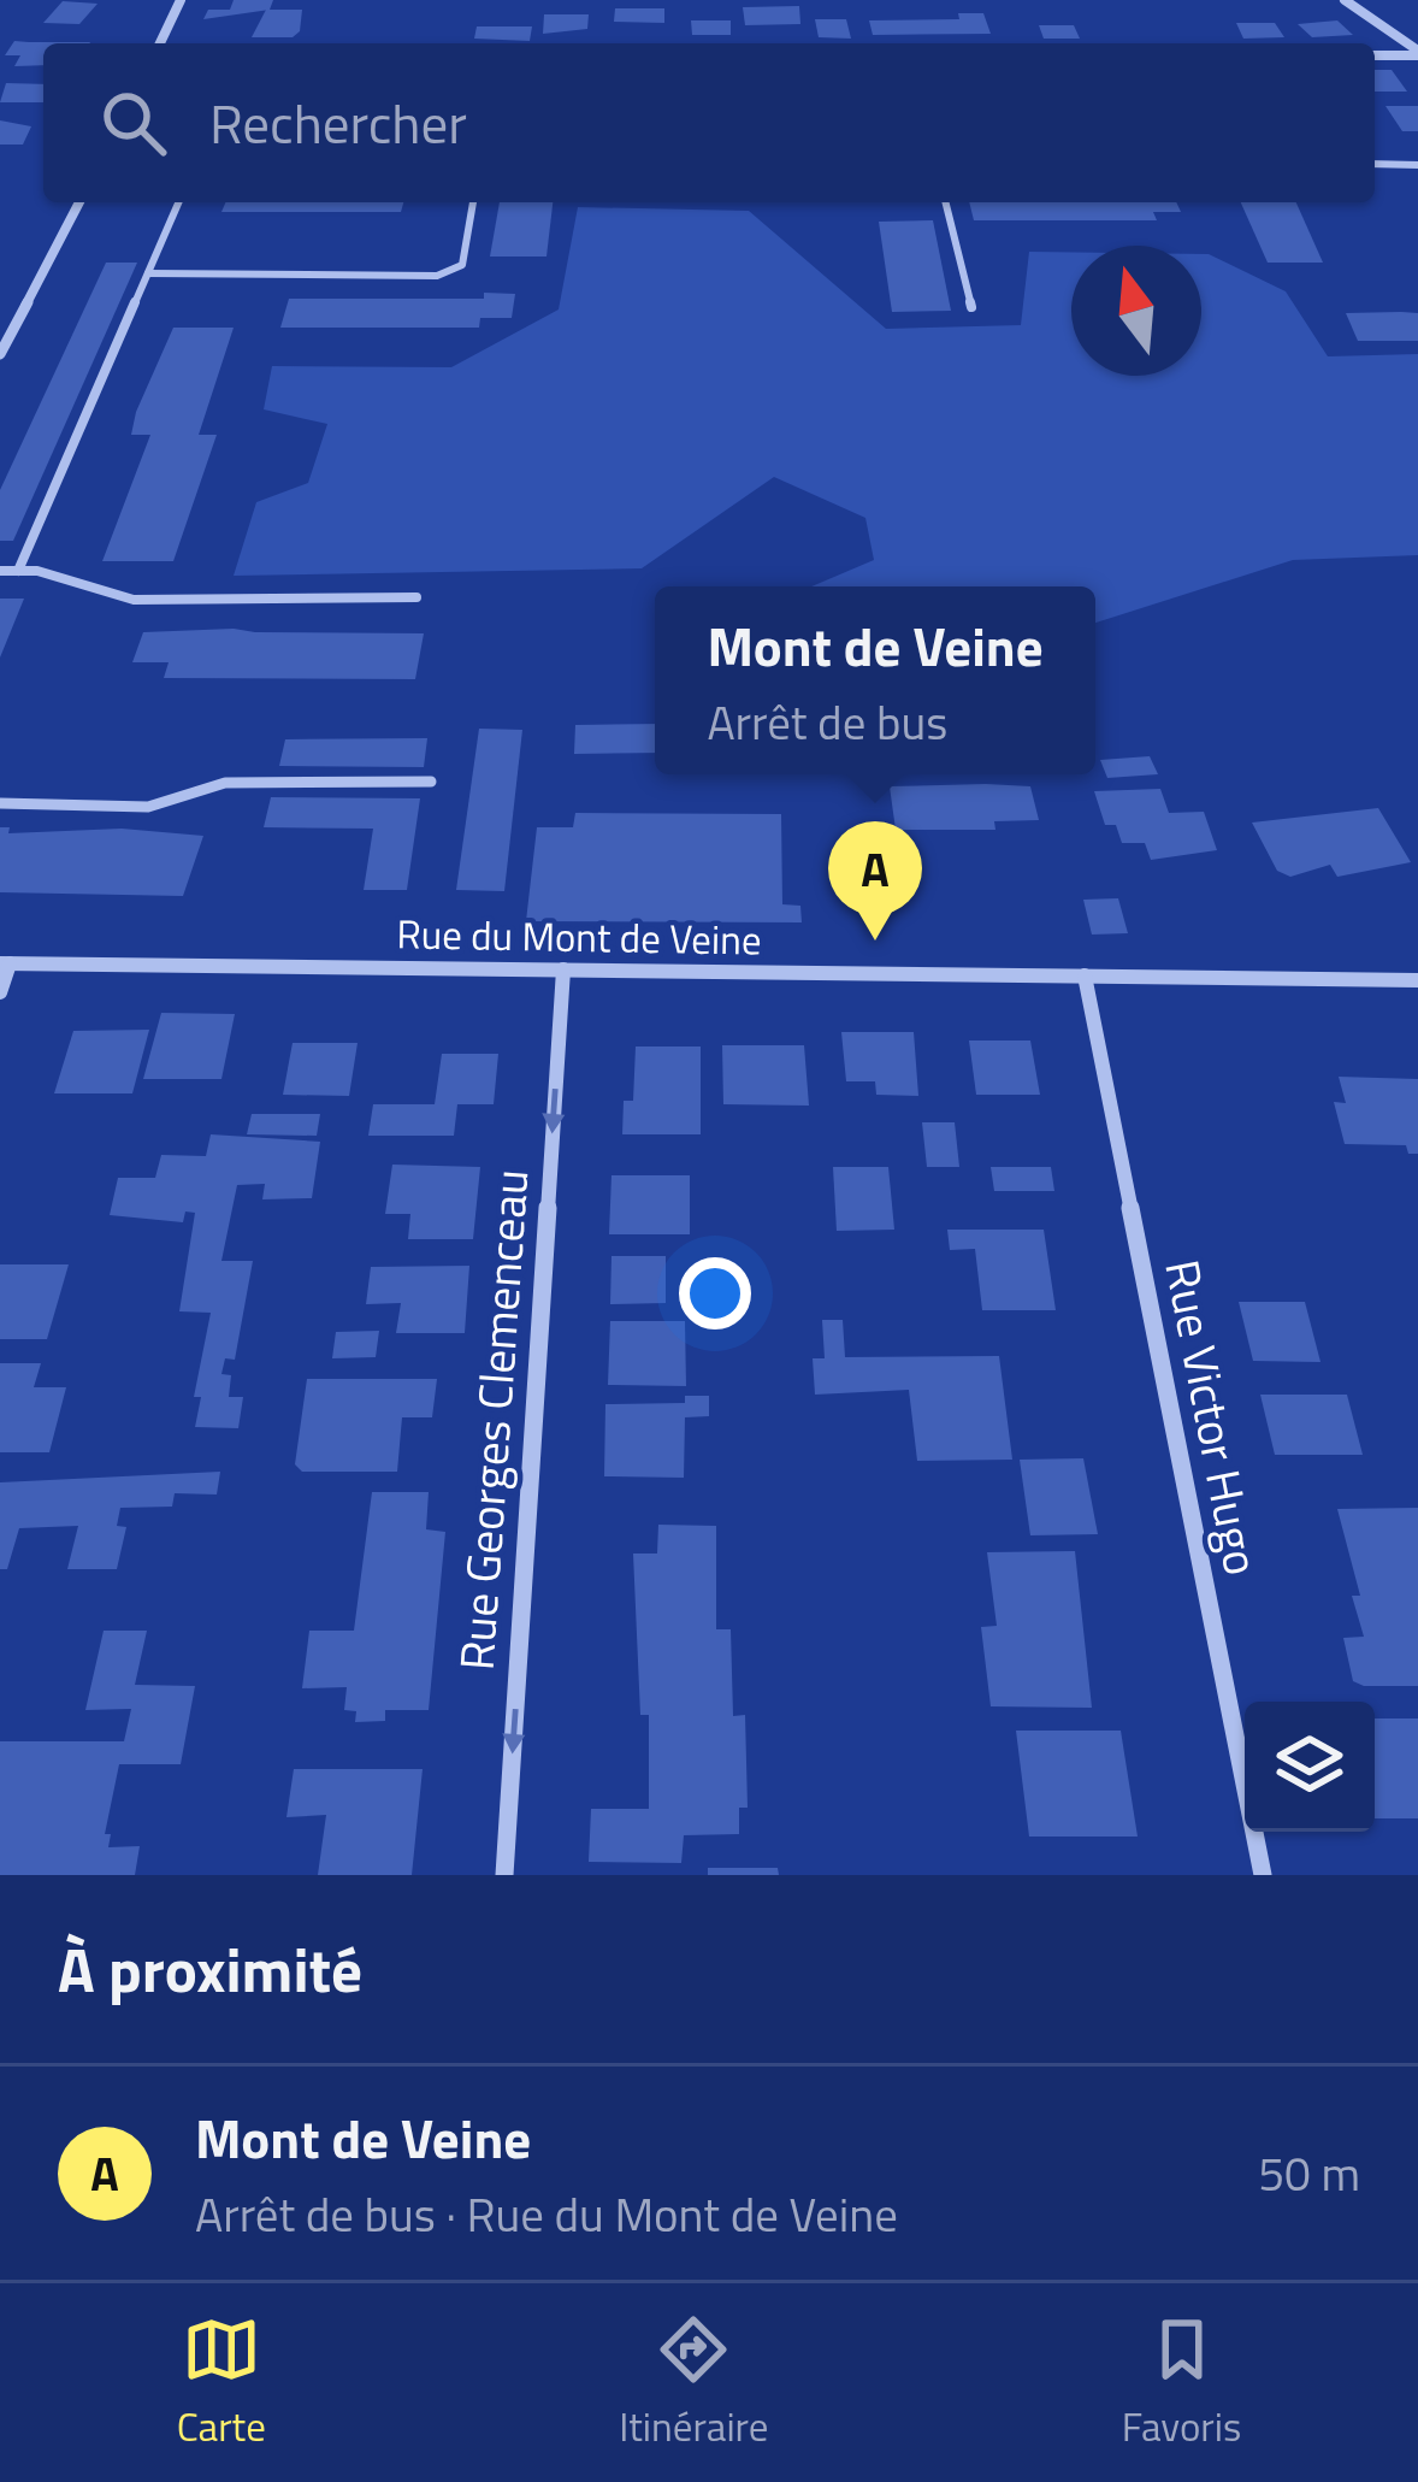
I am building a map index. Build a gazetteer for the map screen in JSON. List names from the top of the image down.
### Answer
{
  "streets": {
    "street": ["Rue du Mont de Veine", "Rue Victor Hugo", "Rue Georges Clemenceau"]
  },
  "crossings": [
    ["Rue du Mont de Veine", "Rue Victor Hugo"],
    ["Rue du Mont de Veine", "Rue Georges Clemenceau"]
  ],
  "one_way": ["Rue Georges Clemenceau"],
  "north": "top",
  "page": {
    "search": "Rechercher",
    "popup": ["Mont de Veine", "Arrêt de bus"],
    "pins": "A",
    "heading": "À proximité",
    "list": [
      {
        "mark": "A",
        "name": "Mont de Veine",
        "note": "Arrêt de bus · Rue du Mont de Veine",
        "value": "50 m"
      }
    ],
    "nav": ["Carte", "Itinéraire", "Favoris"]
  }
}
